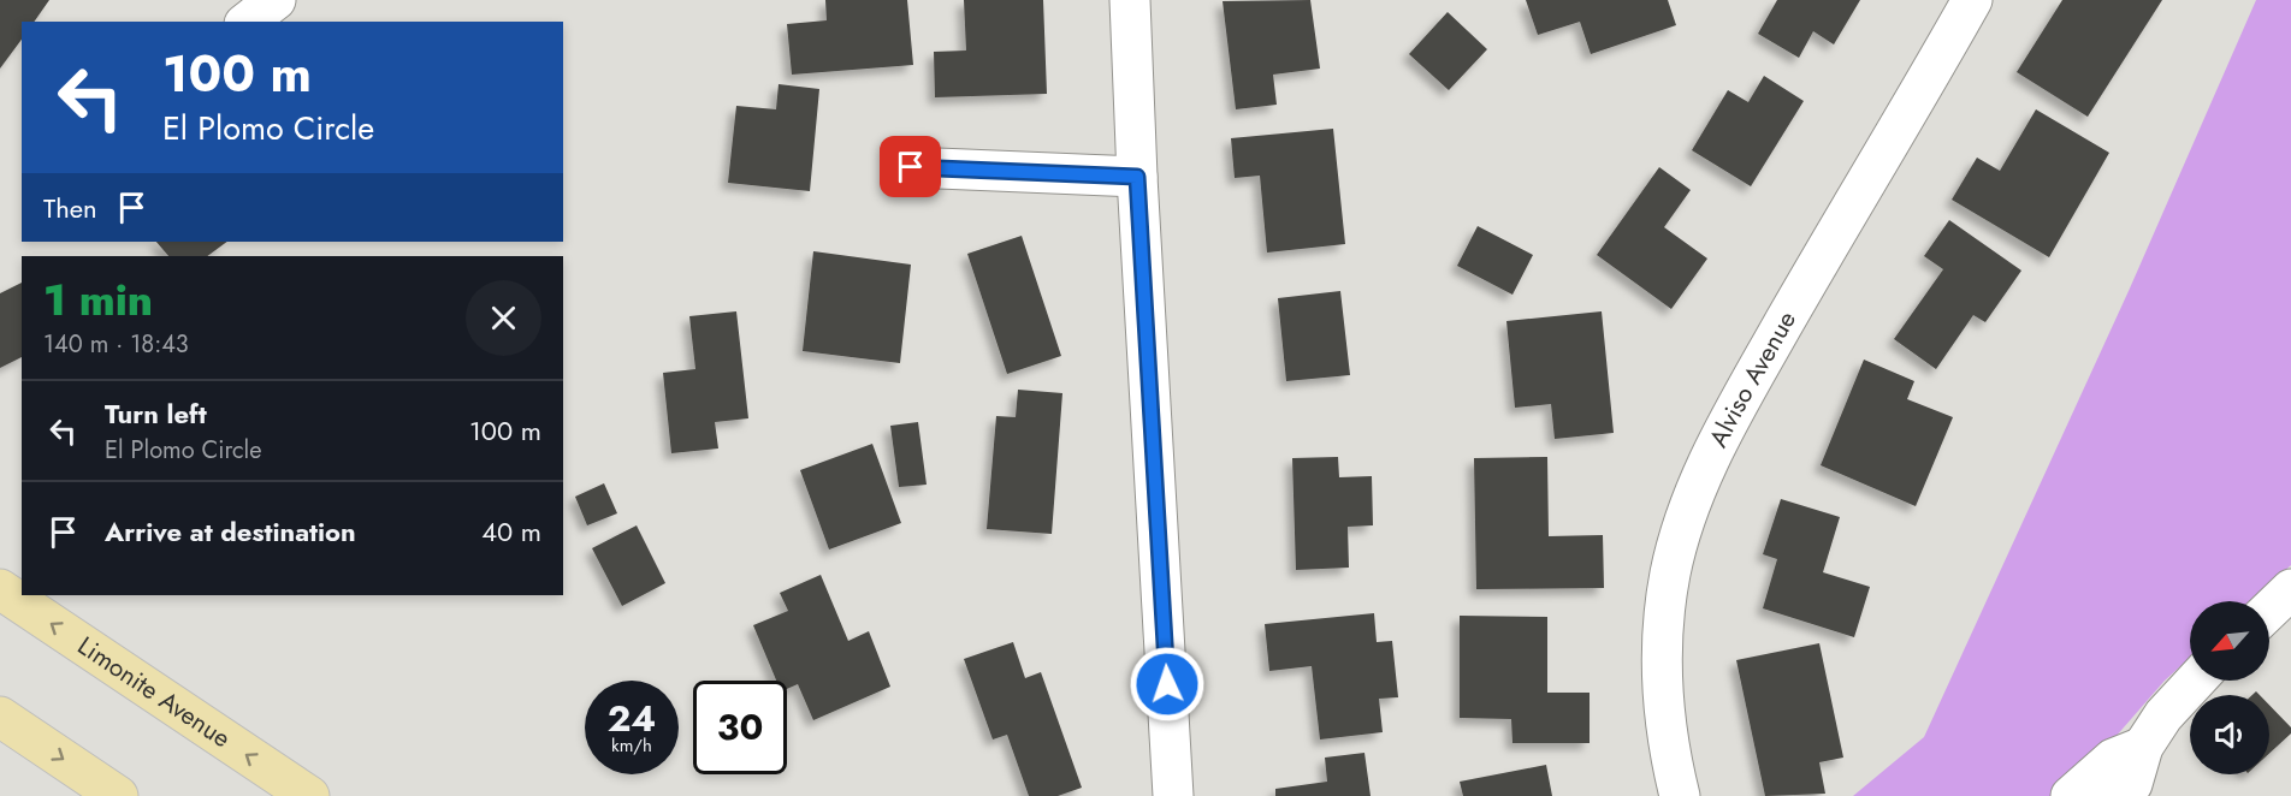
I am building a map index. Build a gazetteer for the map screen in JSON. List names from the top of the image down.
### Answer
{
  "streets": {
    "main road": ["Limonite Avenue"],
    "street": ["Alviso Avenue"]
  },
  "north": "bottom left",
  "page": {
    "turn": ["100 m", "El Plomo Circle"],
    "then": "Then",
    "heading": ["1 min", "140 m · 18:43"],
    "list": [
      {
        "name": "Turn left",
        "note": "El Plomo Circle",
        "value": "100 m"
      },
      {
        "name": "Arrive at destination",
        "value": "40 m"
      }
    ],
    "speed": "24 km/h",
    "limit": "30"
  }
}
